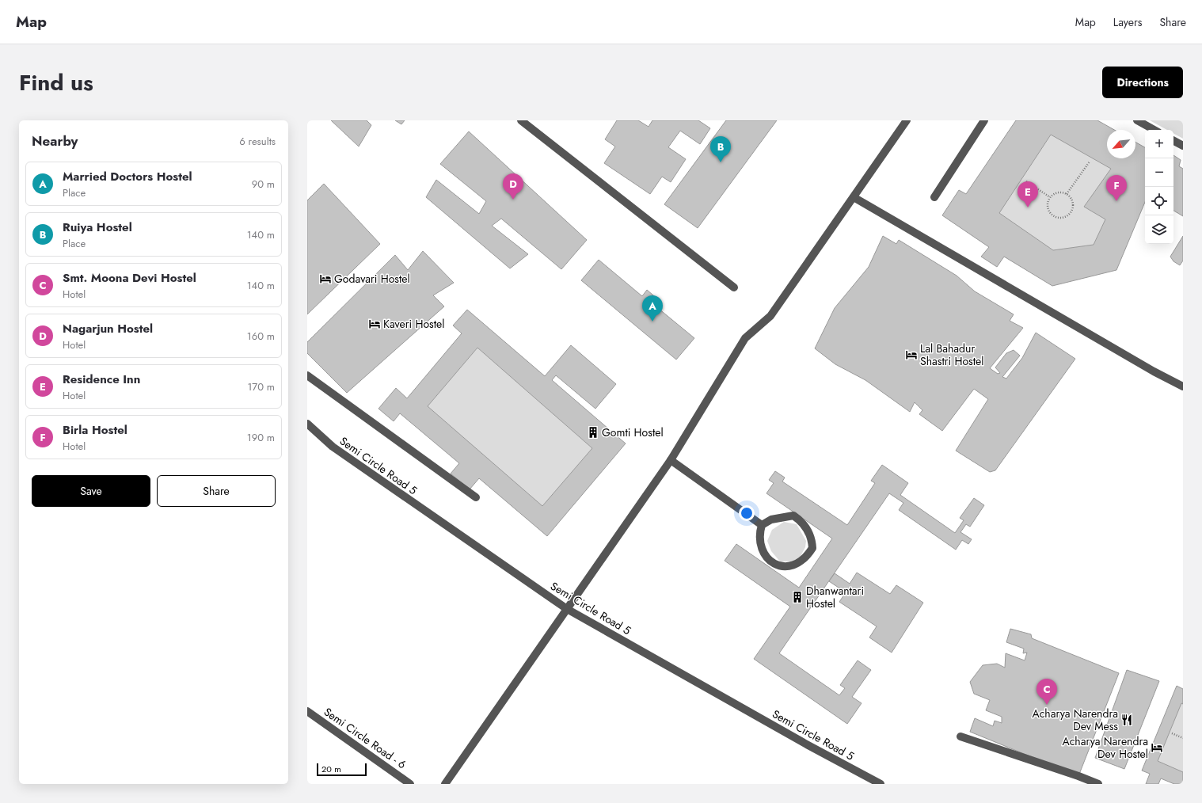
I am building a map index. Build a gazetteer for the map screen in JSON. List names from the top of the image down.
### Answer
{
  "streets": {
    "street": ["Semi Circle Road 5", "Semi Circle Road - 6"]
  },
  "places": {
    "hotel": [
      "Godavari Hostel",
      "Kaveri Hostel",
      "Lal Bahadur Shastri Hostel",
      "Acharya Narendra Dev Hostel"
    ],
    "building": ["Gomti Hostel", "Dhanwantari Hostel"],
    "restaurant": ["Acharya Narendra Dev Mess"]
  },
  "scale_bar": "20 m",
  "north": "bottom left",
  "page": {
    "header": "Map",
    "nav": ["Map", "Layers", "Share"],
    "title": "Find us",
    "buttons": [
      "Directions",
      ["Save", "Share"]
    ],
    "heading": ["Nearby", "6 results"],
    "map_buttons": ["+", "−"],
    "pins": [
      "B",
      "D",
      "F",
      "E",
      "A",
      "C"
    ],
    "list": [
      {
        "mark": "A",
        "name": "Married Doctors Hostel",
        "note": "Place",
        "value": "90 m"
      },
      {
        "mark": "B",
        "name": "Ruiya Hostel",
        "note": "Place",
        "value": "140 m"
      },
      {
        "mark": "C",
        "name": "Smt. Moona Devi Hostel",
        "note": "Hotel",
        "value": "140 m"
      },
      {
        "mark": "D",
        "name": "Nagarjun Hostel",
        "note": "Hotel",
        "value": "160 m"
      },
      {
        "mark": "E",
        "name": "Residence Inn",
        "note": "Hotel",
        "value": "170 m"
      },
      {
        "mark": "F",
        "name": "Birla Hostel",
        "note": "Hotel",
        "value": "190 m"
      }
    ],
    "scale": "20 m"
  }
}
